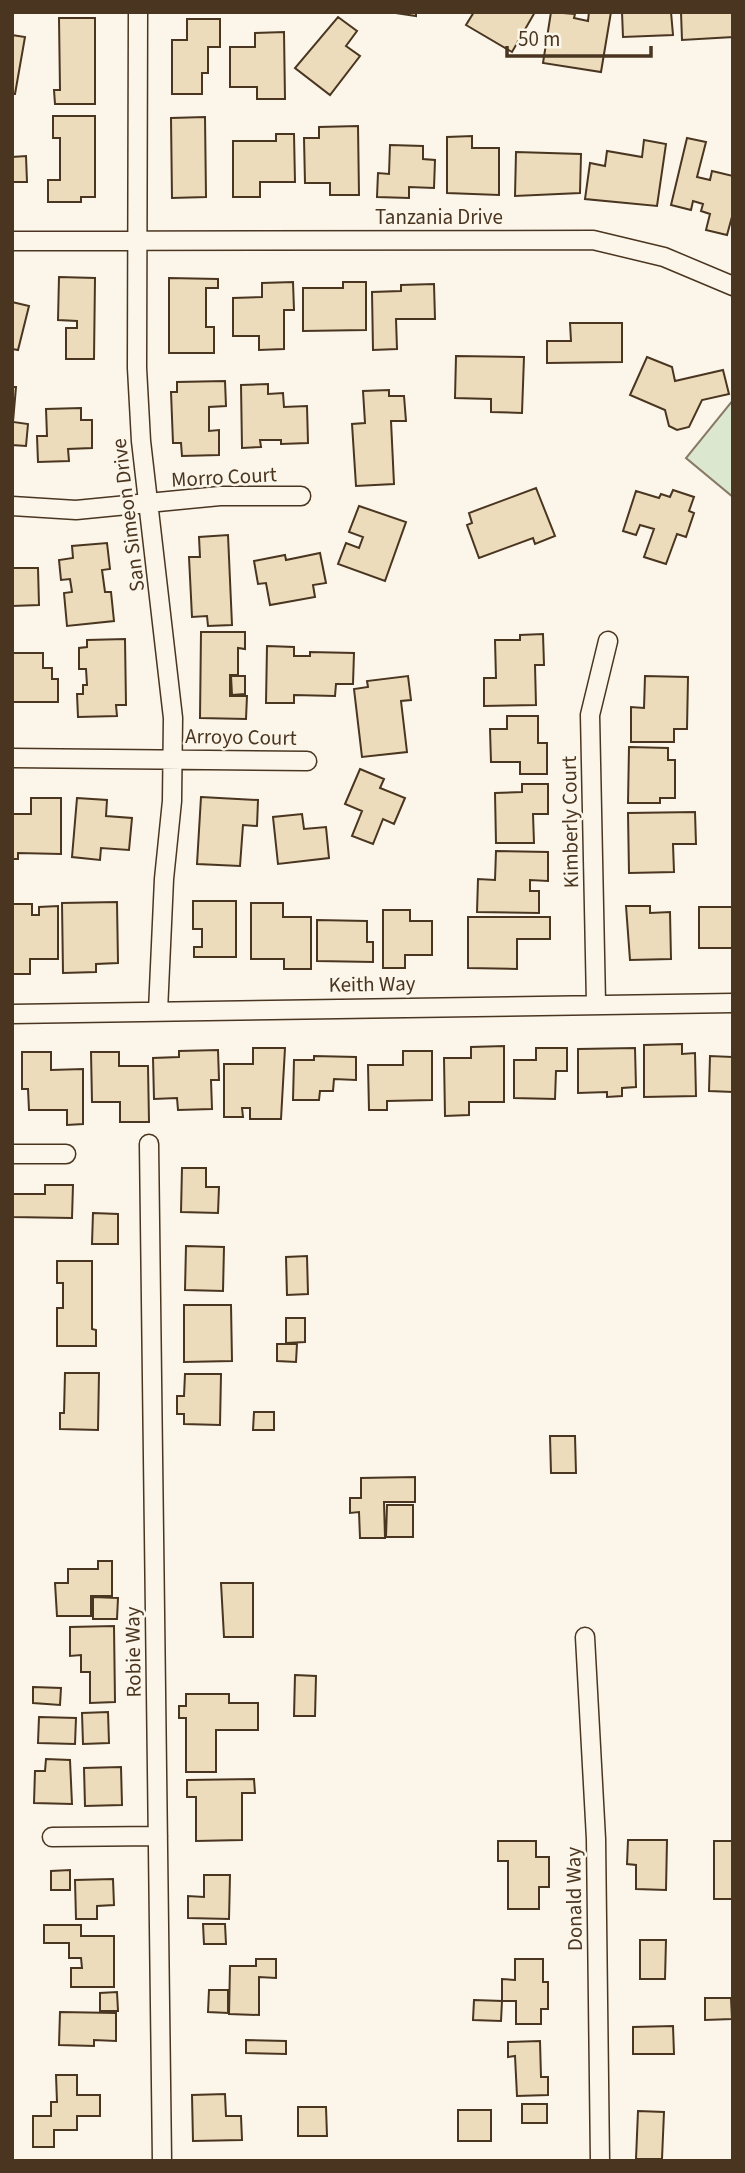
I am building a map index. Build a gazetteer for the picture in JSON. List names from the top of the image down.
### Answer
{
  "streets": {
    "street": [
      "Tanzania Drive",
      "Morro Court",
      "San Simeon Drive",
      "Arroyo Court",
      "Kimberly Court",
      "Keith Way",
      "Robie Way",
      "Donald Way"
    ]
  },
  "crossings": [
    ["Tanzania Drive", "San Simeon Drive"],
    ["Morro Court", "San Simeon Drive"],
    ["San Simeon Drive", "Arroyo Court"],
    ["San Simeon Drive", "Keith Way"],
    ["Kimberly Court", "Keith Way"]
  ],
  "scale_bar": "50 m"
}
